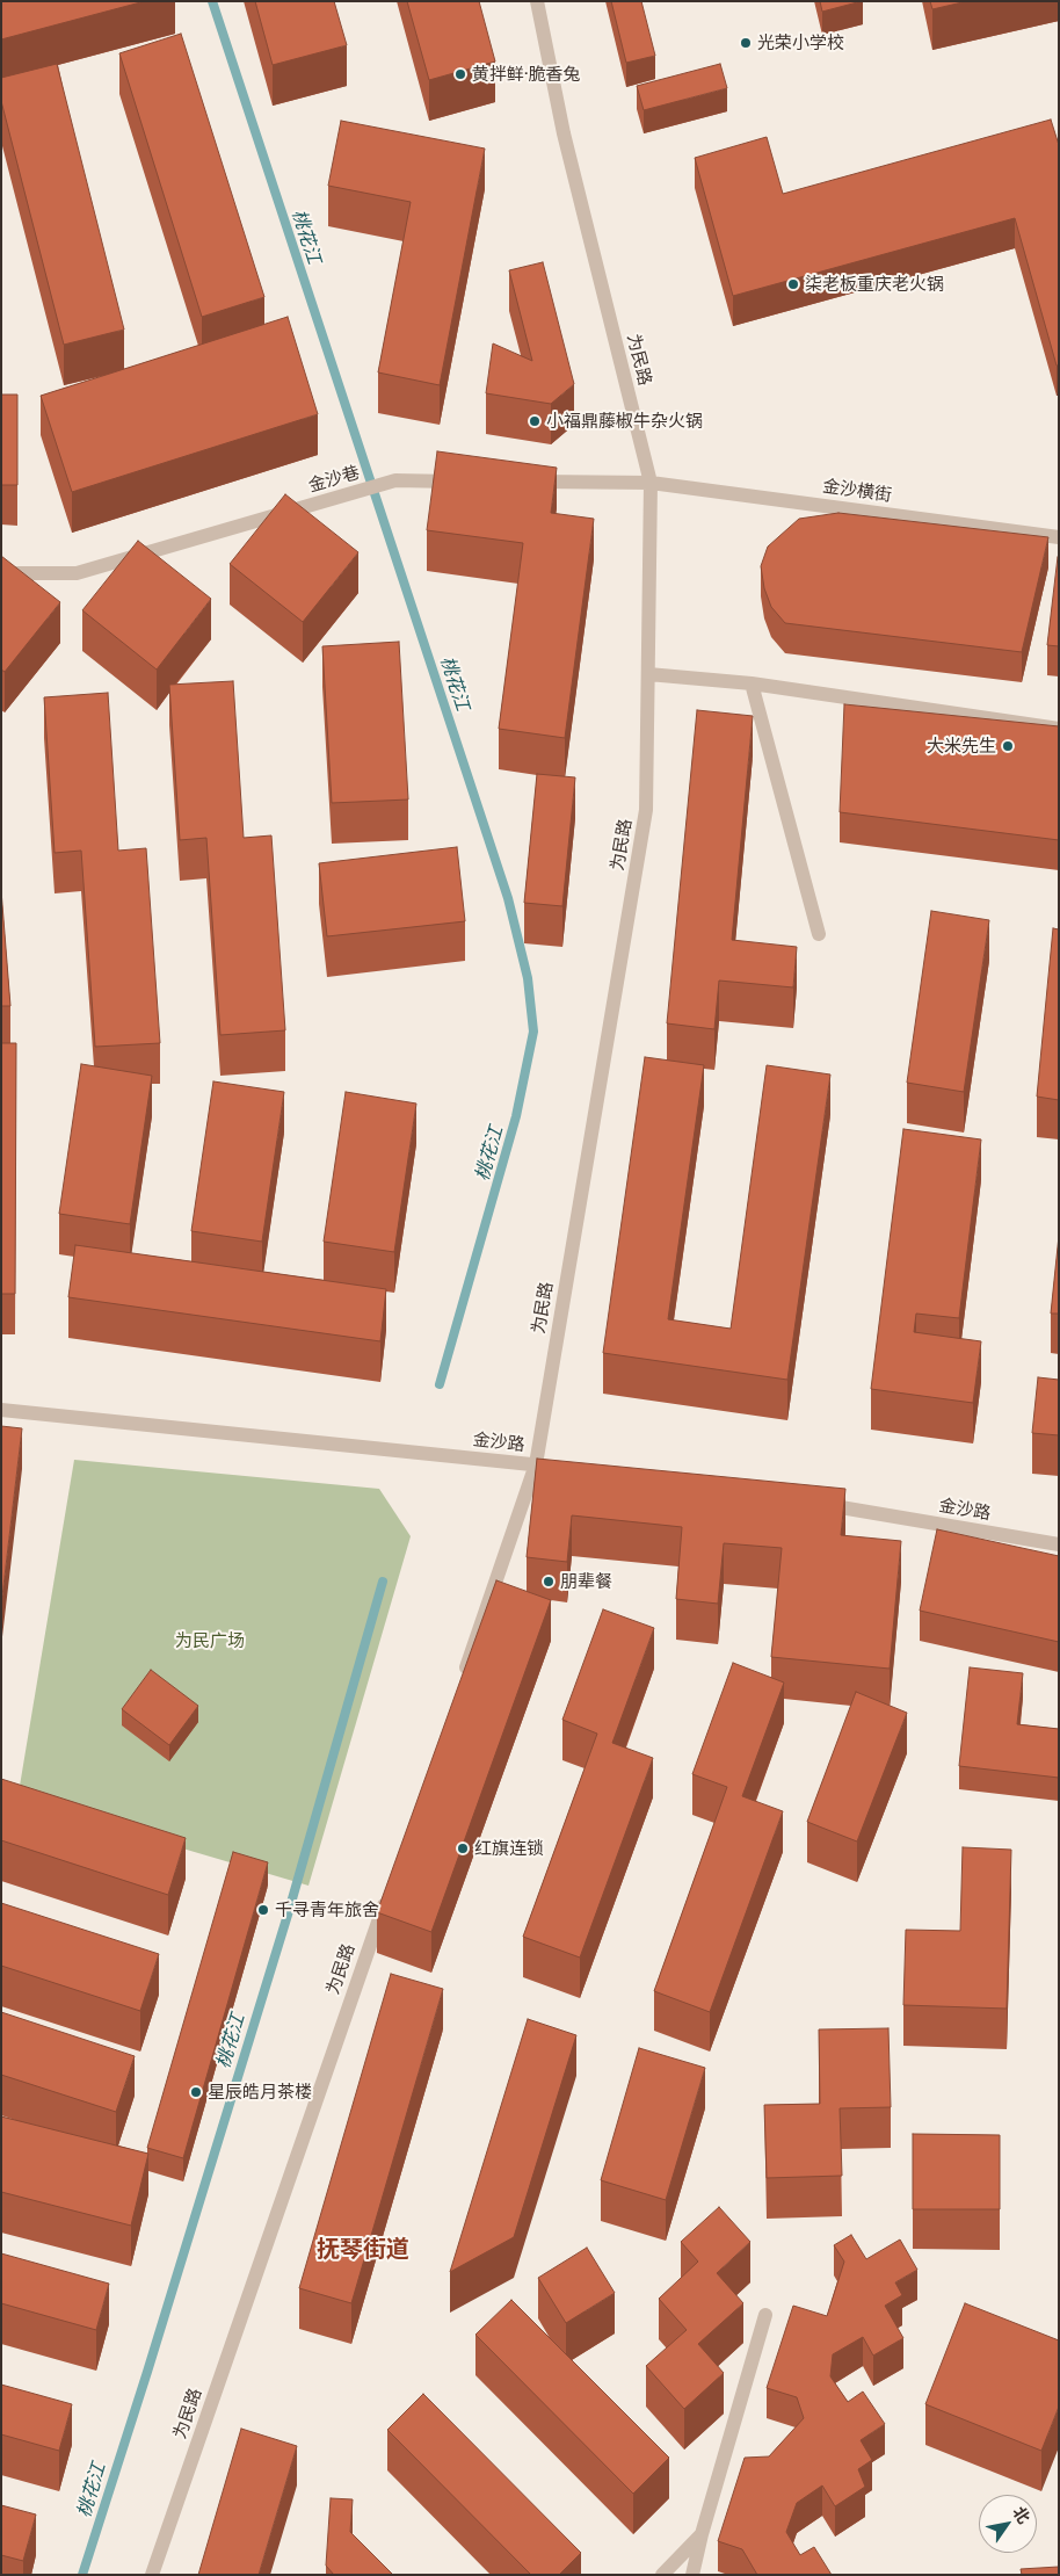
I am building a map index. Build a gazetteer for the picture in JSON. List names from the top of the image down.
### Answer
{
  "streets": {
    "street": [
      "为民路",
      "金沙巷",
      "金沙横街",
      "金沙路"
    ]
  },
  "crossings": [
    ["为民路", "金沙横街"],
    ["为民路", "金沙路"]
  ],
  "districts": ["抚琴街道"],
  "water": ["桃花江"],
  "parks": ["为民广场"],
  "places": [
    "光荣小学校",
    "黄拌鲜·脆香兔",
    "柒老板重庆老火锅",
    "小福鼎藤椒牛杂火锅",
    "大米先生",
    "朋辈餐",
    "红旗连锁",
    "千寻青年旅舍",
    "星辰皓月茶楼"
  ],
  "north": "top right"
}
